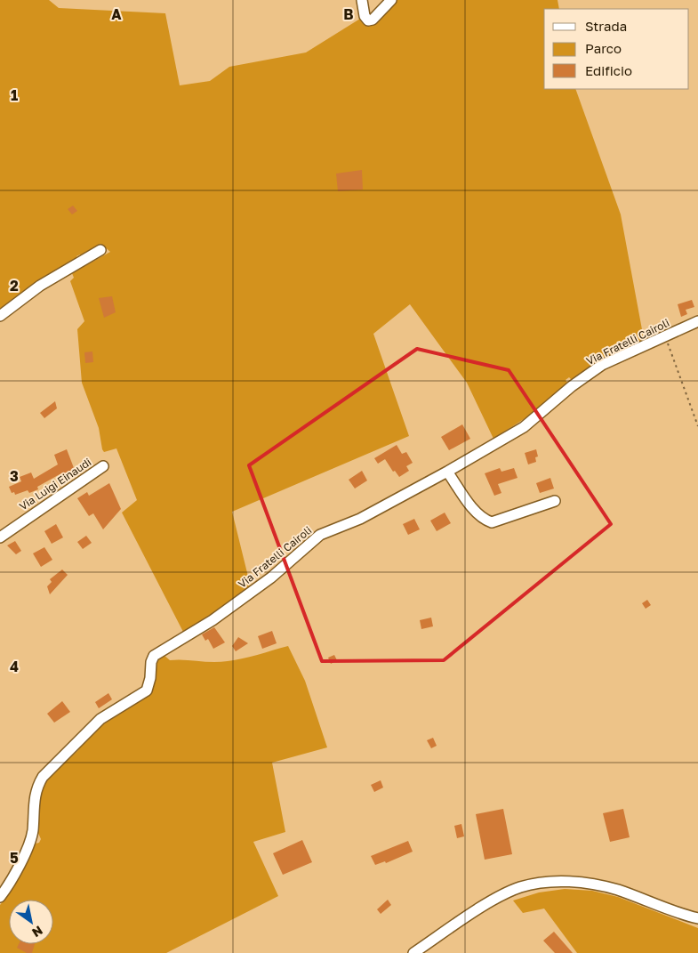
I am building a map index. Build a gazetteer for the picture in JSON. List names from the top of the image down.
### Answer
{
  "streets": {
    "street": ["Via Fratelli Cairoli", "Via Luigi Einaudi"]
  },
  "legend": ["Strada", "Parco", "Edificio"],
  "north": "bottom right",
  "grid": {
    "columns": ["A", "B"],
    "rows": [
      "1",
      "2",
      "3",
      "4",
      "5"
    ]
  }
}
